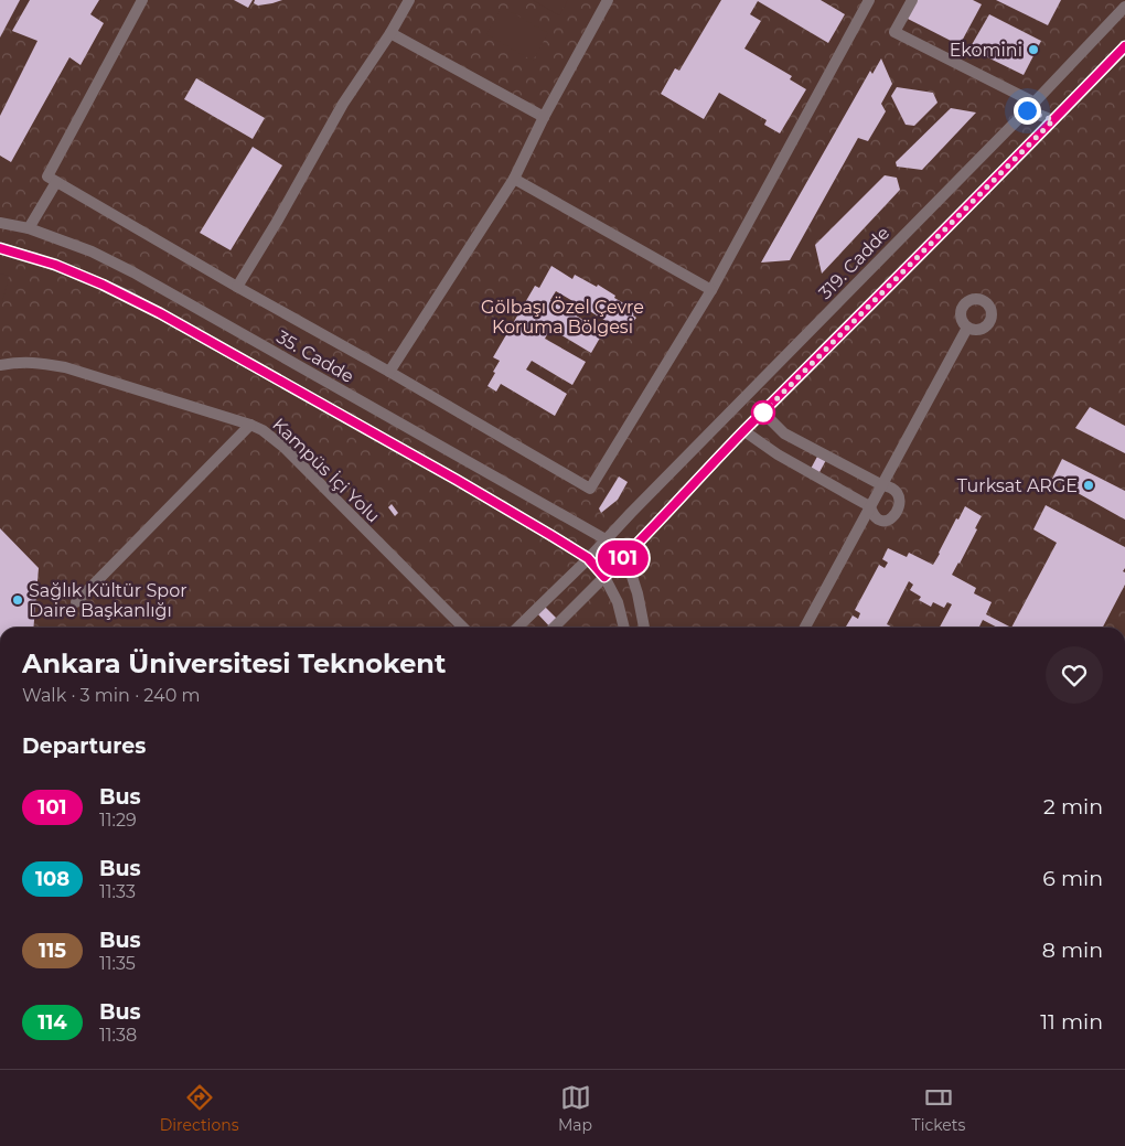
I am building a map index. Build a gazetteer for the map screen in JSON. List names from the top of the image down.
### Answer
{
  "streets": {
    "street": ["319. Cadde", "35. Cadde", "Kampüs İçi Yolu"]
  },
  "crossings": [
    ["319. Cadde", "35. Cadde"]
  ],
  "parks": ["Gölbaşı Özel Çevre Koruma Bölgesi"],
  "places": ["Ekomini", "Turksat ARGE", "Sağlık Kültür Spor Daire Başkanlığı"],
  "lines": ["bus line 101"],
  "page": {
    "on_map": "101",
    "heading": [
      ["Ankara Üniversitesi Teknokent", "Walk · 3 min · 240 m"],
      "Departures"
    ],
    "list": [
      {
        "mark": "101",
        "name": "Bus",
        "note": "11:29",
        "value": "2 min"
      },
      {
        "mark": "108",
        "name": "Bus",
        "note": "11:33",
        "value": "6 min"
      },
      {
        "mark": "115",
        "name": "Bus",
        "note": "11:35",
        "value": "8 min"
      },
      {
        "mark": "114",
        "name": "Bus",
        "note": "11:38",
        "value": "11 min"
      }
    ],
    "tabs": ["Directions", "Map", "Tickets"]
  }
}
